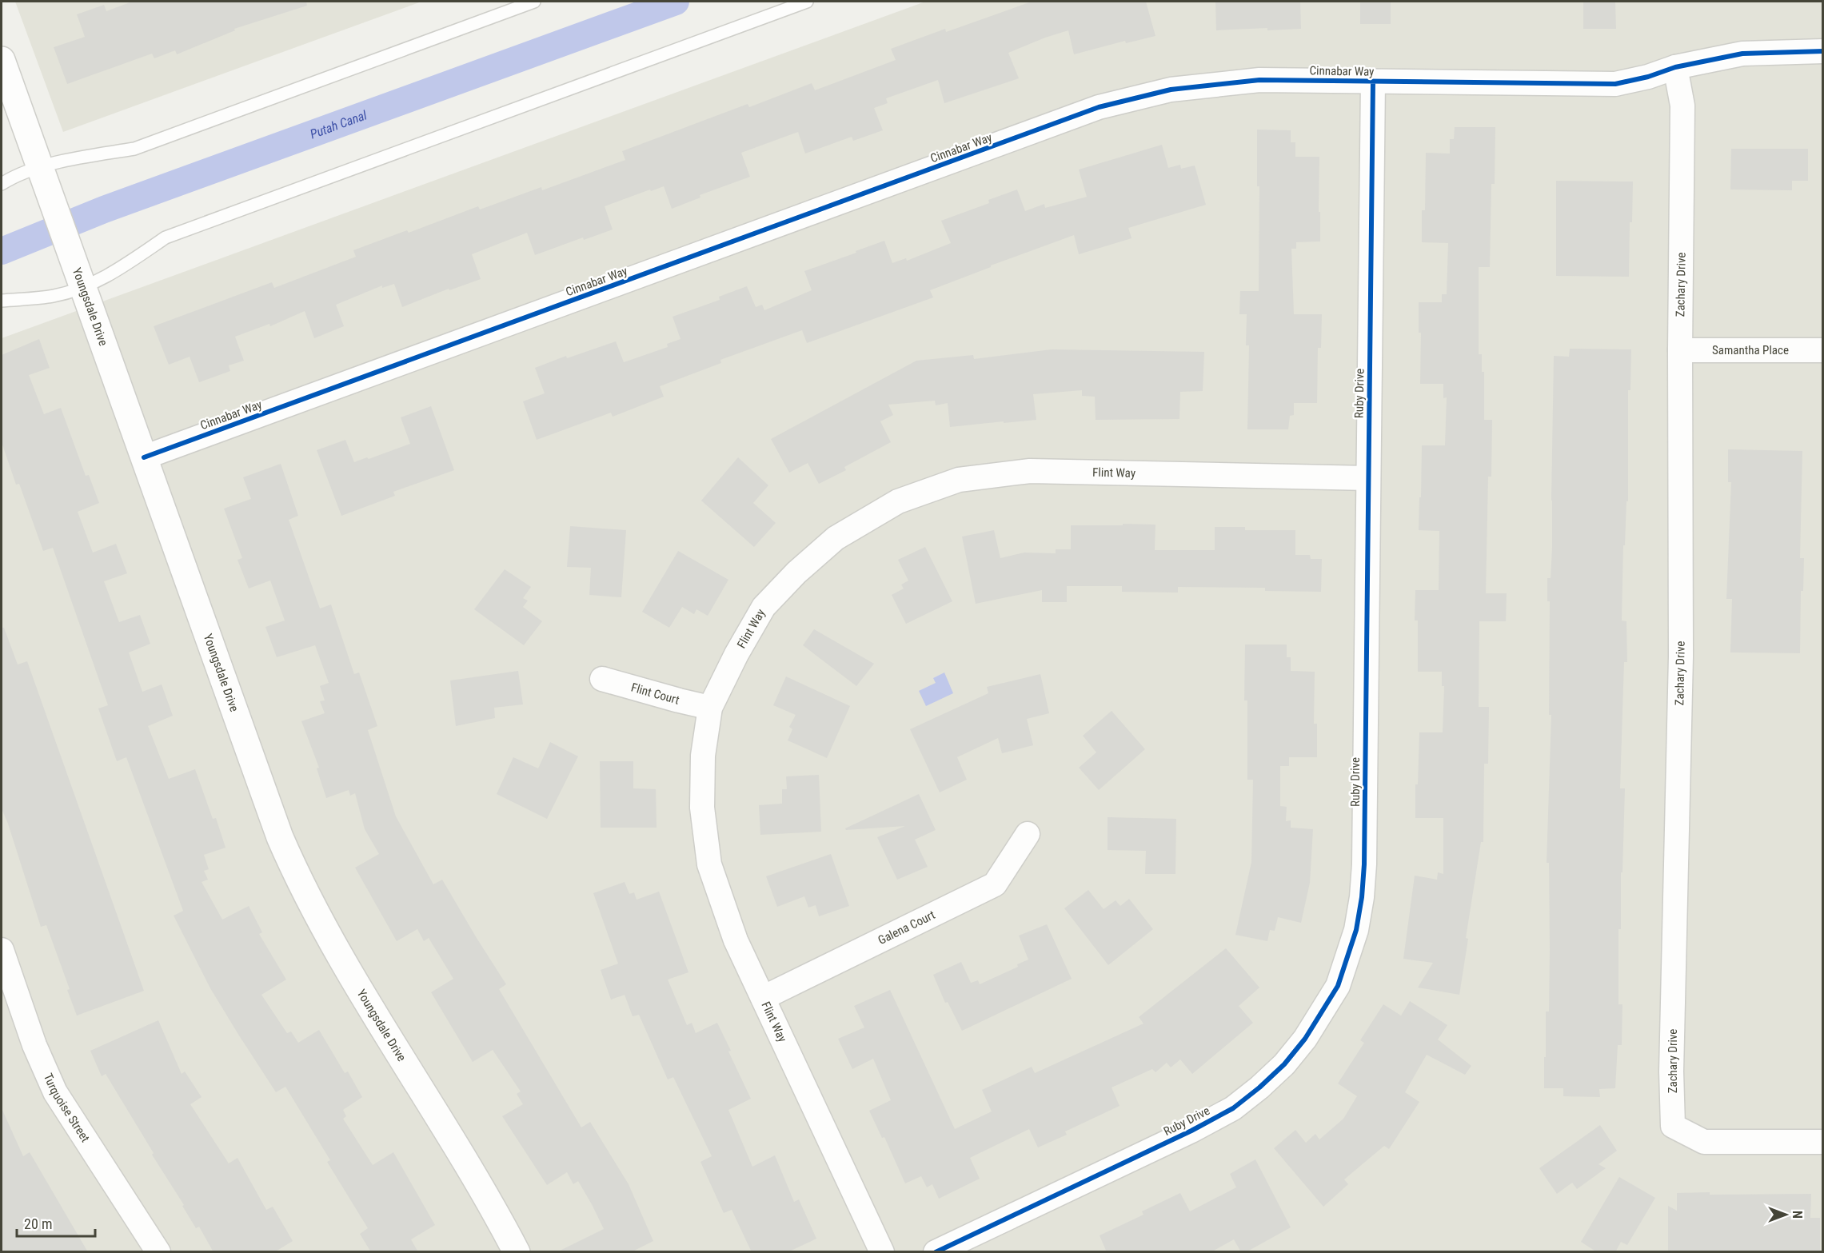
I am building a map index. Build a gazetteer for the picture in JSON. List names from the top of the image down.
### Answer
{
  "streets": {
    "street": [
      "Cinnabar Way",
      "Zachary Drive",
      "Youngsdale Drive",
      "Samantha Place",
      "Ruby Drive",
      "Flint Way",
      "Flint Court",
      "Galena Court",
      "Turquoise Street"
    ]
  },
  "crossings": [
    ["Cinnabar Way", "Zachary Drive"],
    ["Cinnabar Way", "Youngsdale Drive"],
    ["Cinnabar Way", "Ruby Drive"],
    ["Zachary Drive", "Samantha Place"],
    ["Ruby Drive", "Flint Way"],
    ["Flint Way", "Flint Court"],
    ["Flint Way", "Galena Court"]
  ],
  "water": ["Putah Canal"],
  "scale_bar": "20 m",
  "north": "right"
}
